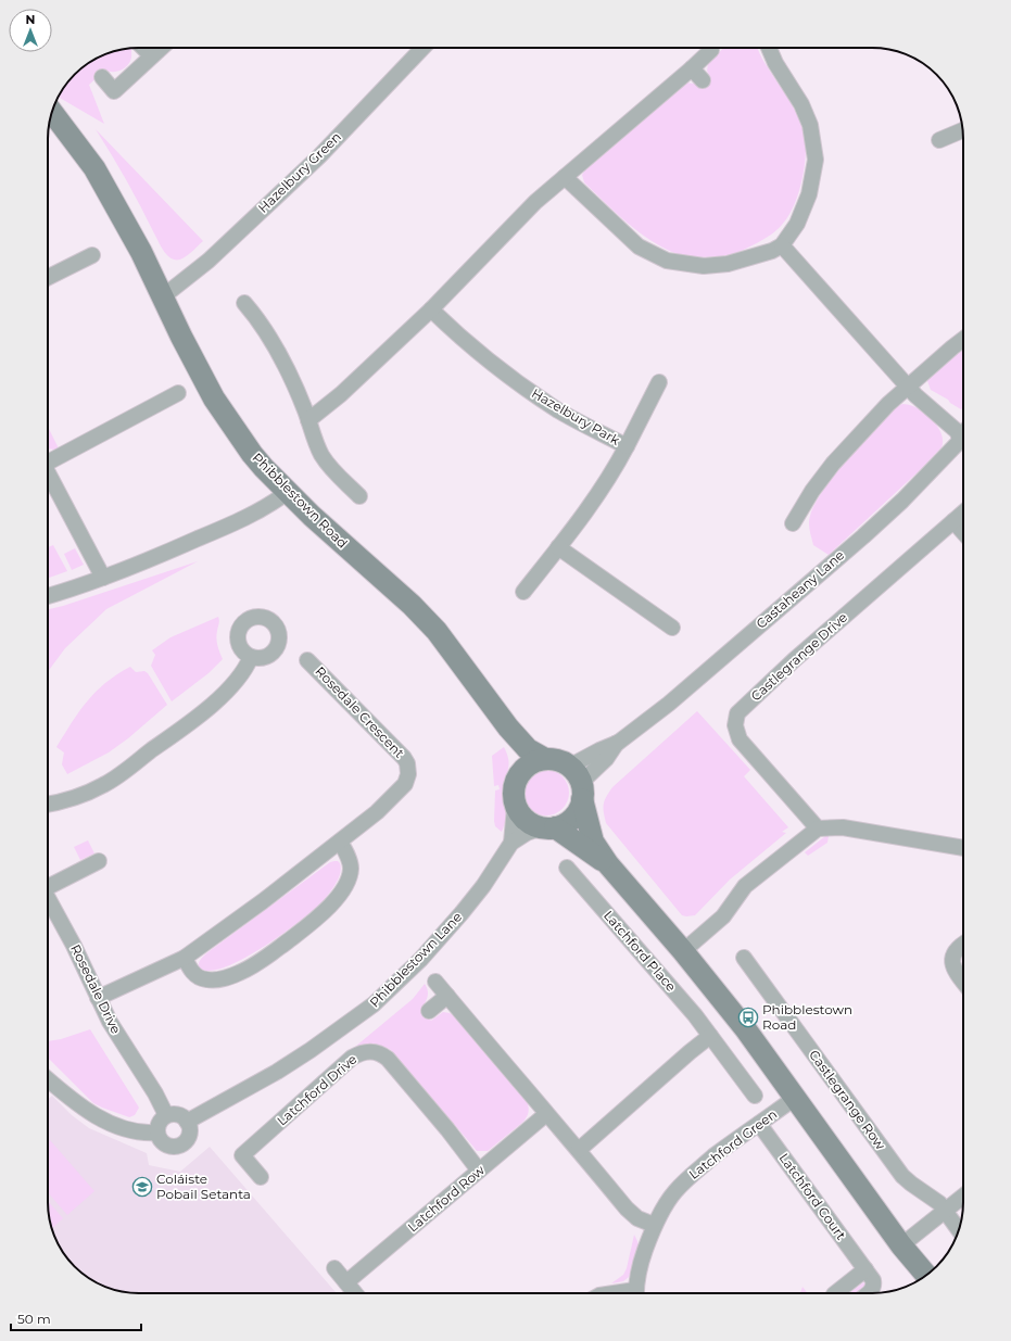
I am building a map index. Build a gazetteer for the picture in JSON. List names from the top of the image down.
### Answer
{
  "streets": {
    "street": [
      "Hazelbury Green",
      "Hazelbury Park",
      "Phibblestown Road",
      "Castaheany Lane",
      "Castlegrange Drive",
      "Rosedale Crescent",
      "Latchford Place",
      "Phibblestown Lane",
      "Rosedale Drive",
      "Latchford Drive",
      "Castlegrange Row",
      "Latchford Green",
      "Latchford Court",
      "Latchford Row"
    ]
  },
  "crossings": [
    ["Hazelbury Green", "Phibblestown Road"],
    ["Phibblestown Road", "Castaheany Lane"],
    ["Phibblestown Road", "Phibblestown Lane"],
    ["Castaheany Lane", "Phibblestown Lane"],
    ["Rosedale Crescent", "Rosedale Drive"],
    ["Phibblestown Lane", "Rosedale Drive"],
    ["Latchford Drive", "Latchford Row"],
    ["Latchford Green", "Latchford Court"]
  ],
  "places": {
    "bus stop": ["Phibblestown Road"],
    "school or university": ["Coláiste Pobail Setanta"]
  },
  "scale_bar": "50 m",
  "north": "top"
}
